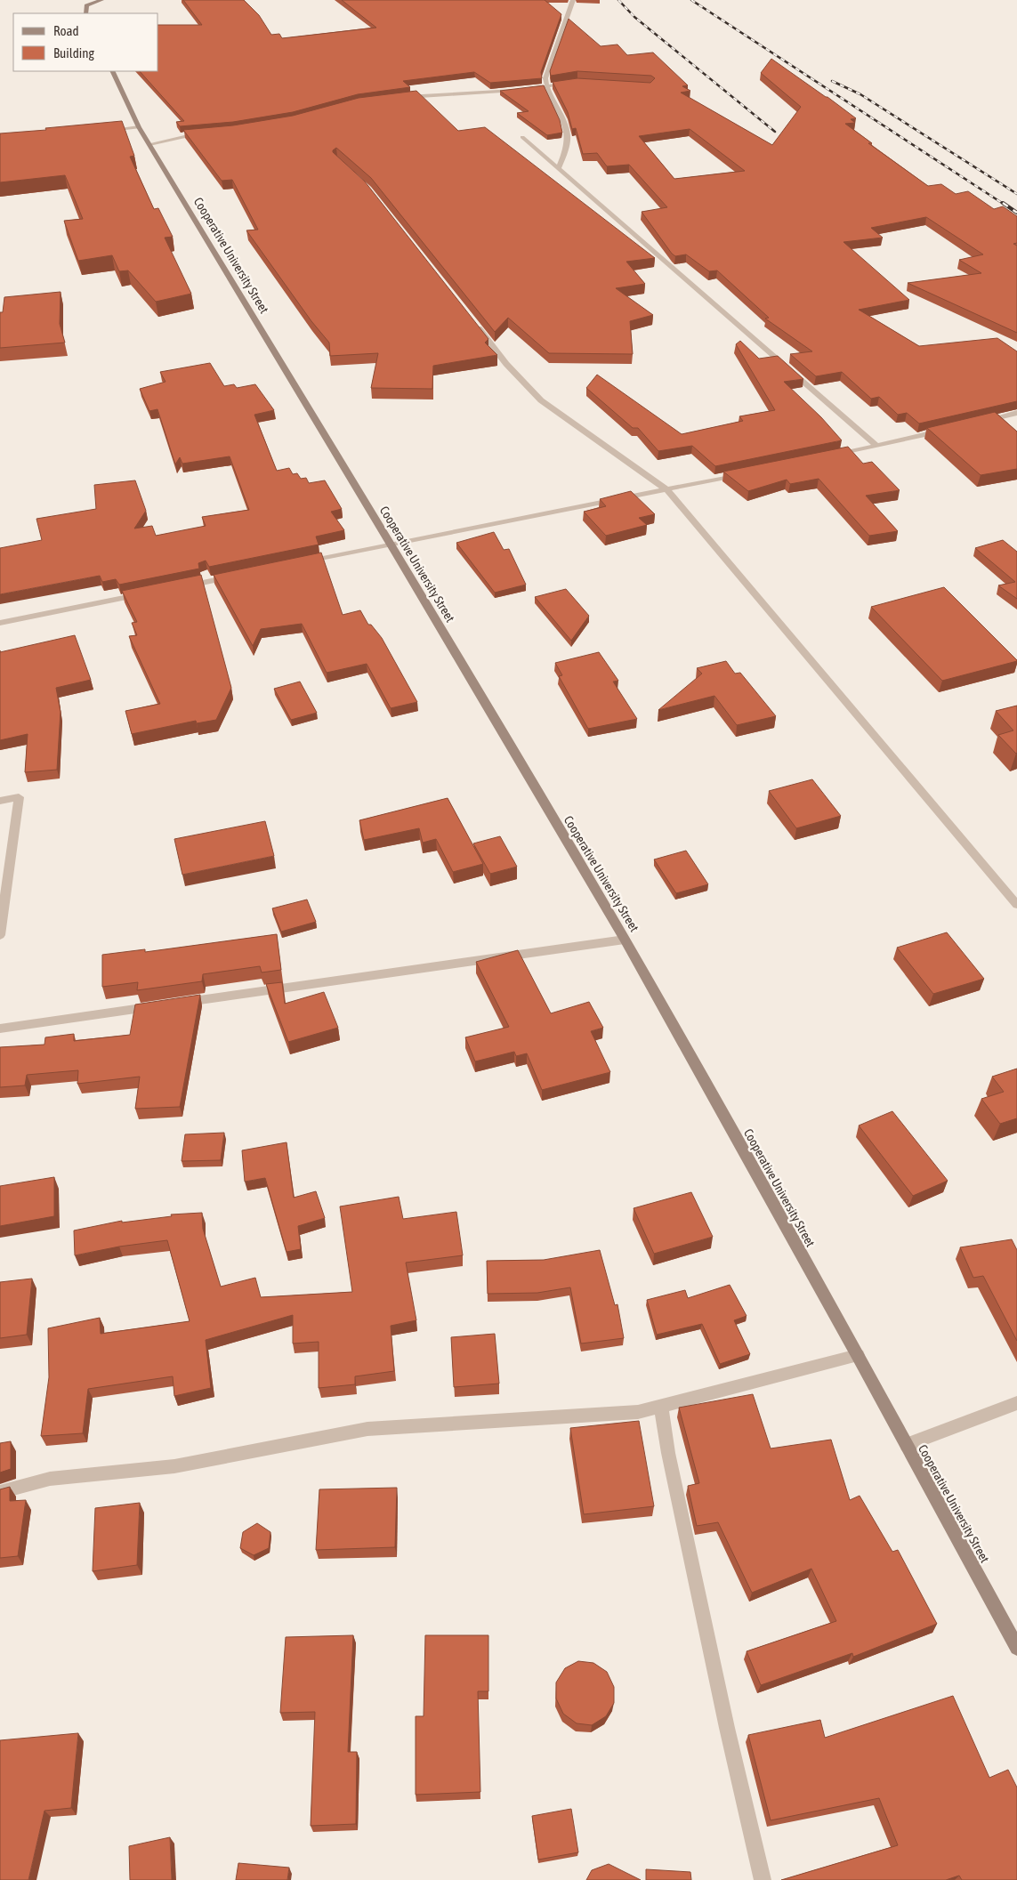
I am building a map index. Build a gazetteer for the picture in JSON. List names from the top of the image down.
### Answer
{
  "streets": {
    "street": ["Cooperative University Street"]
  },
  "legend": ["Road", "Building"]
}
